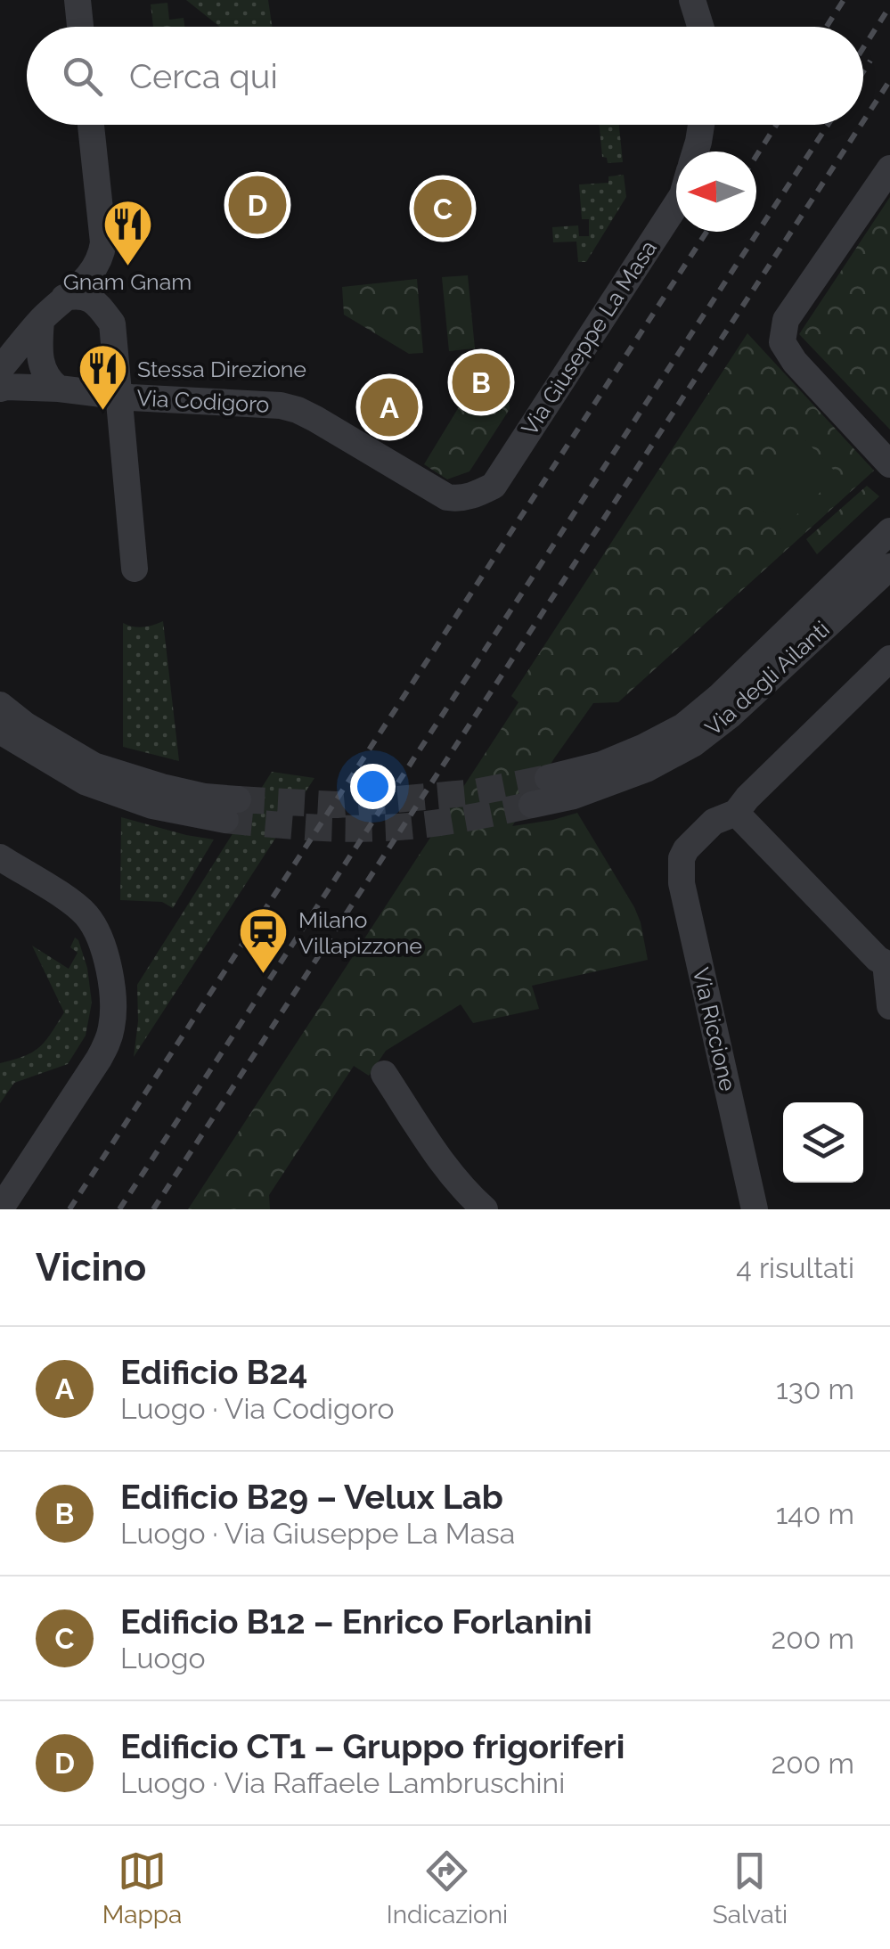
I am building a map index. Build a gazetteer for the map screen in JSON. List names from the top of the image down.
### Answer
{
  "streets": {
    "street": [
      "Via Giuseppe La Masa",
      "Via Codigoro",
      "Via degli Ailanti",
      "Via Riccione"
    ]
  },
  "crossings": [
    ["Via Giuseppe La Masa", "Via Codigoro"]
  ],
  "places": {
    "restaurant": ["Gnam Gnam", "Stessa Direzione"],
    "station": ["Milano Villapizzone"]
  },
  "north": "left",
  "page": {
    "search": "Cerca qui",
    "pins": [
      "D",
      "C",
      "B",
      "A"
    ],
    "heading": ["Vicino", "4 risultati"],
    "list": [
      {
        "mark": "A",
        "name": "Edificio B24",
        "note": "Luogo · Via Codigoro",
        "value": "130 m"
      },
      {
        "mark": "B",
        "name": "Edificio B29 – Velux Lab",
        "note": "Luogo · Via Giuseppe La Masa",
        "value": "140 m"
      },
      {
        "mark": "C",
        "name": "Edificio B12 – Enrico Forlanini",
        "note": "Luogo",
        "value": "200 m"
      },
      {
        "mark": "D",
        "name": "Edificio CT1 – Gruppo frigoriferi",
        "note": "Luogo · Via Raffaele Lambruschini",
        "value": "200 m"
      }
    ],
    "nav": ["Mappa", "Indicazioni", "Salvati"]
  }
}
